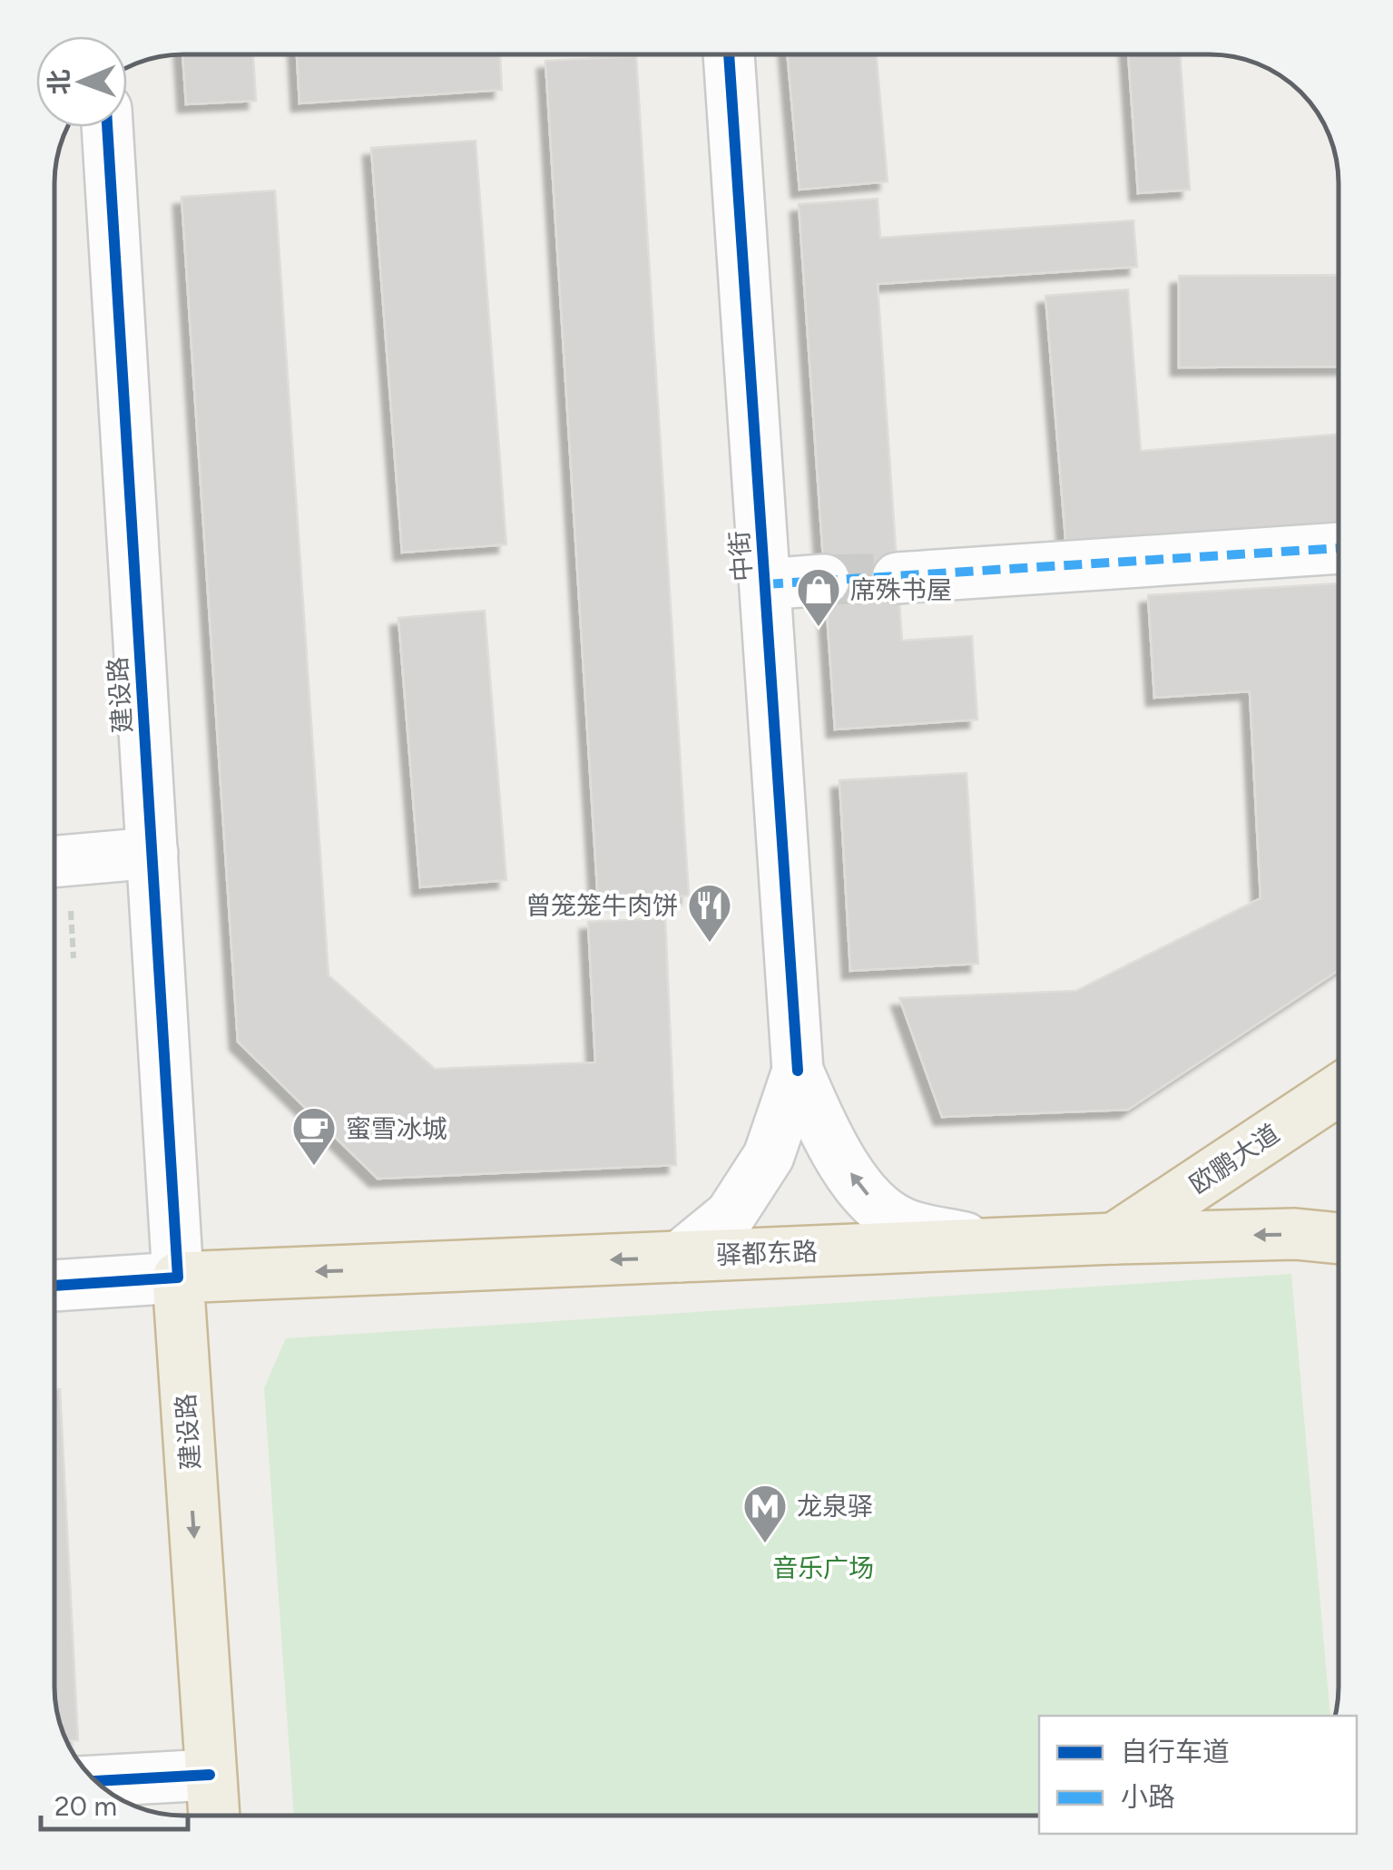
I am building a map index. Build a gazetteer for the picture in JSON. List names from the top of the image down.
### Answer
{
  "streets": {
    "highway": ["建设路", "欧鹏大道", "驿都东路"],
    "street": ["中街"]
  },
  "crossings": [
    ["建设路", "驿都东路"],
    ["欧鹏大道", "驿都东路"]
  ],
  "one_way": ["驿都东路"],
  "parks": ["音乐广场"],
  "places": {
    "shop": ["席殊书屋"],
    "restaurant": ["曾笼笼牛肉饼"],
    "cafe": ["蜜雪冰城"],
    "metro station": ["龙泉驿"]
  },
  "legend": ["自行车道", "小路"],
  "scale_bar": "20 m",
  "north": "left"
}
